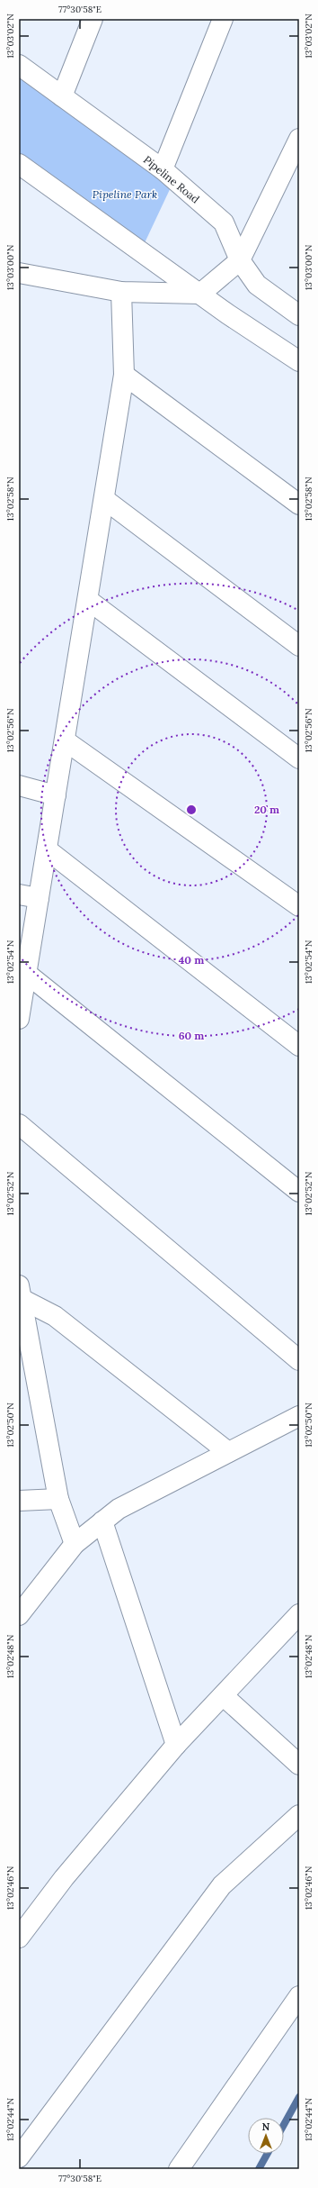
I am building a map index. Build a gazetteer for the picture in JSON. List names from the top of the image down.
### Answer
{
  "streets": {
    "street": ["Pipeline Road"]
  },
  "parks": ["Pipeline Park"],
  "north": "top",
  "coordinates": [
    "77°30'58\"E",
    "13°03'02\"N",
    "13°03'00\"N",
    "13°02'58\"N",
    "13°02'56\"N",
    "13°02'54\"N",
    "13°02'52\"N",
    "13°02'50\"N",
    "13°02'48\"N",
    "13°02'46\"N",
    "13°02'44\"N"
  ],
  "rings": ["20 m", "40 m", "60 m"]
}
